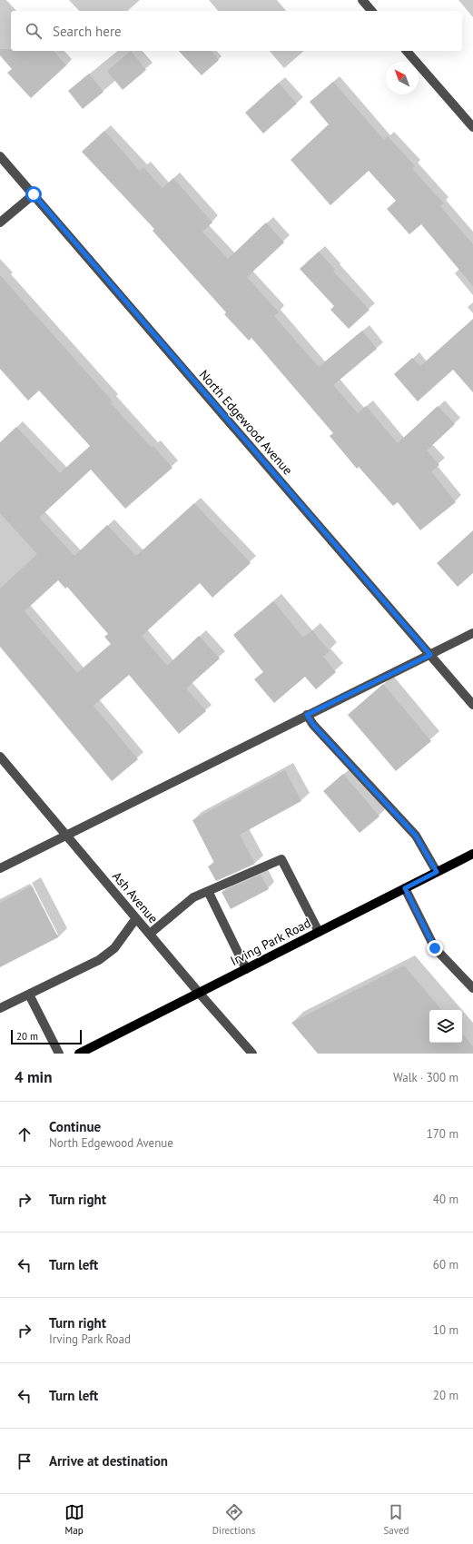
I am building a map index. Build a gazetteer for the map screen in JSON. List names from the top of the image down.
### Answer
{
  "streets": {
    "main road": ["Irving Park Road"],
    "street": ["North Edgewood Avenue", "Ash Avenue"]
  },
  "crossings": [
    ["Ash Avenue", "Irving Park Road"]
  ],
  "scale_bar": "20 m",
  "north": "top left",
  "page": {
    "search": "Search here",
    "scale": "20 m",
    "heading": ["4 min", "Walk · 300 m"],
    "list": [
      ["Continue", "North Edgewood Avenue", "170 m"],
      ["Turn right", "40 m"],
      ["Turn left", "60 m"],
      ["Turn right", "Irving Park Road", "10 m"],
      ["Turn left", "20 m"],
      "Arrive at destination"
    ],
    "nav": ["Map", "Directions", "Saved"]
  }
}
